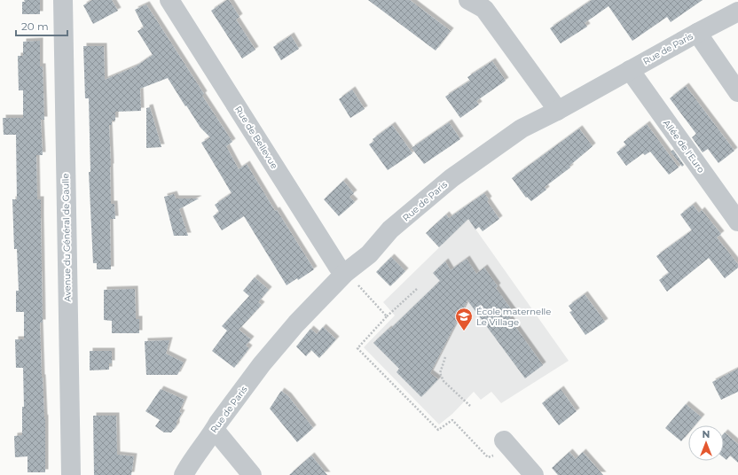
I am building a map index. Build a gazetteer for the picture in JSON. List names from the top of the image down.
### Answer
{
  "streets": {
    "street": [
      "Rue de Paris",
      "Rue de Bellevue",
      "Allée de l'Euro",
      "Avenue du Général de Gaulle"
    ]
  },
  "crossings": [
    ["Rue de Paris", "Rue de Bellevue"],
    ["Rue de Paris", "Allée de l'Euro"]
  ],
  "places": {
    "school or university": ["École maternelle Le Village"]
  },
  "scale_bar": "20 m",
  "north": "top"
}
